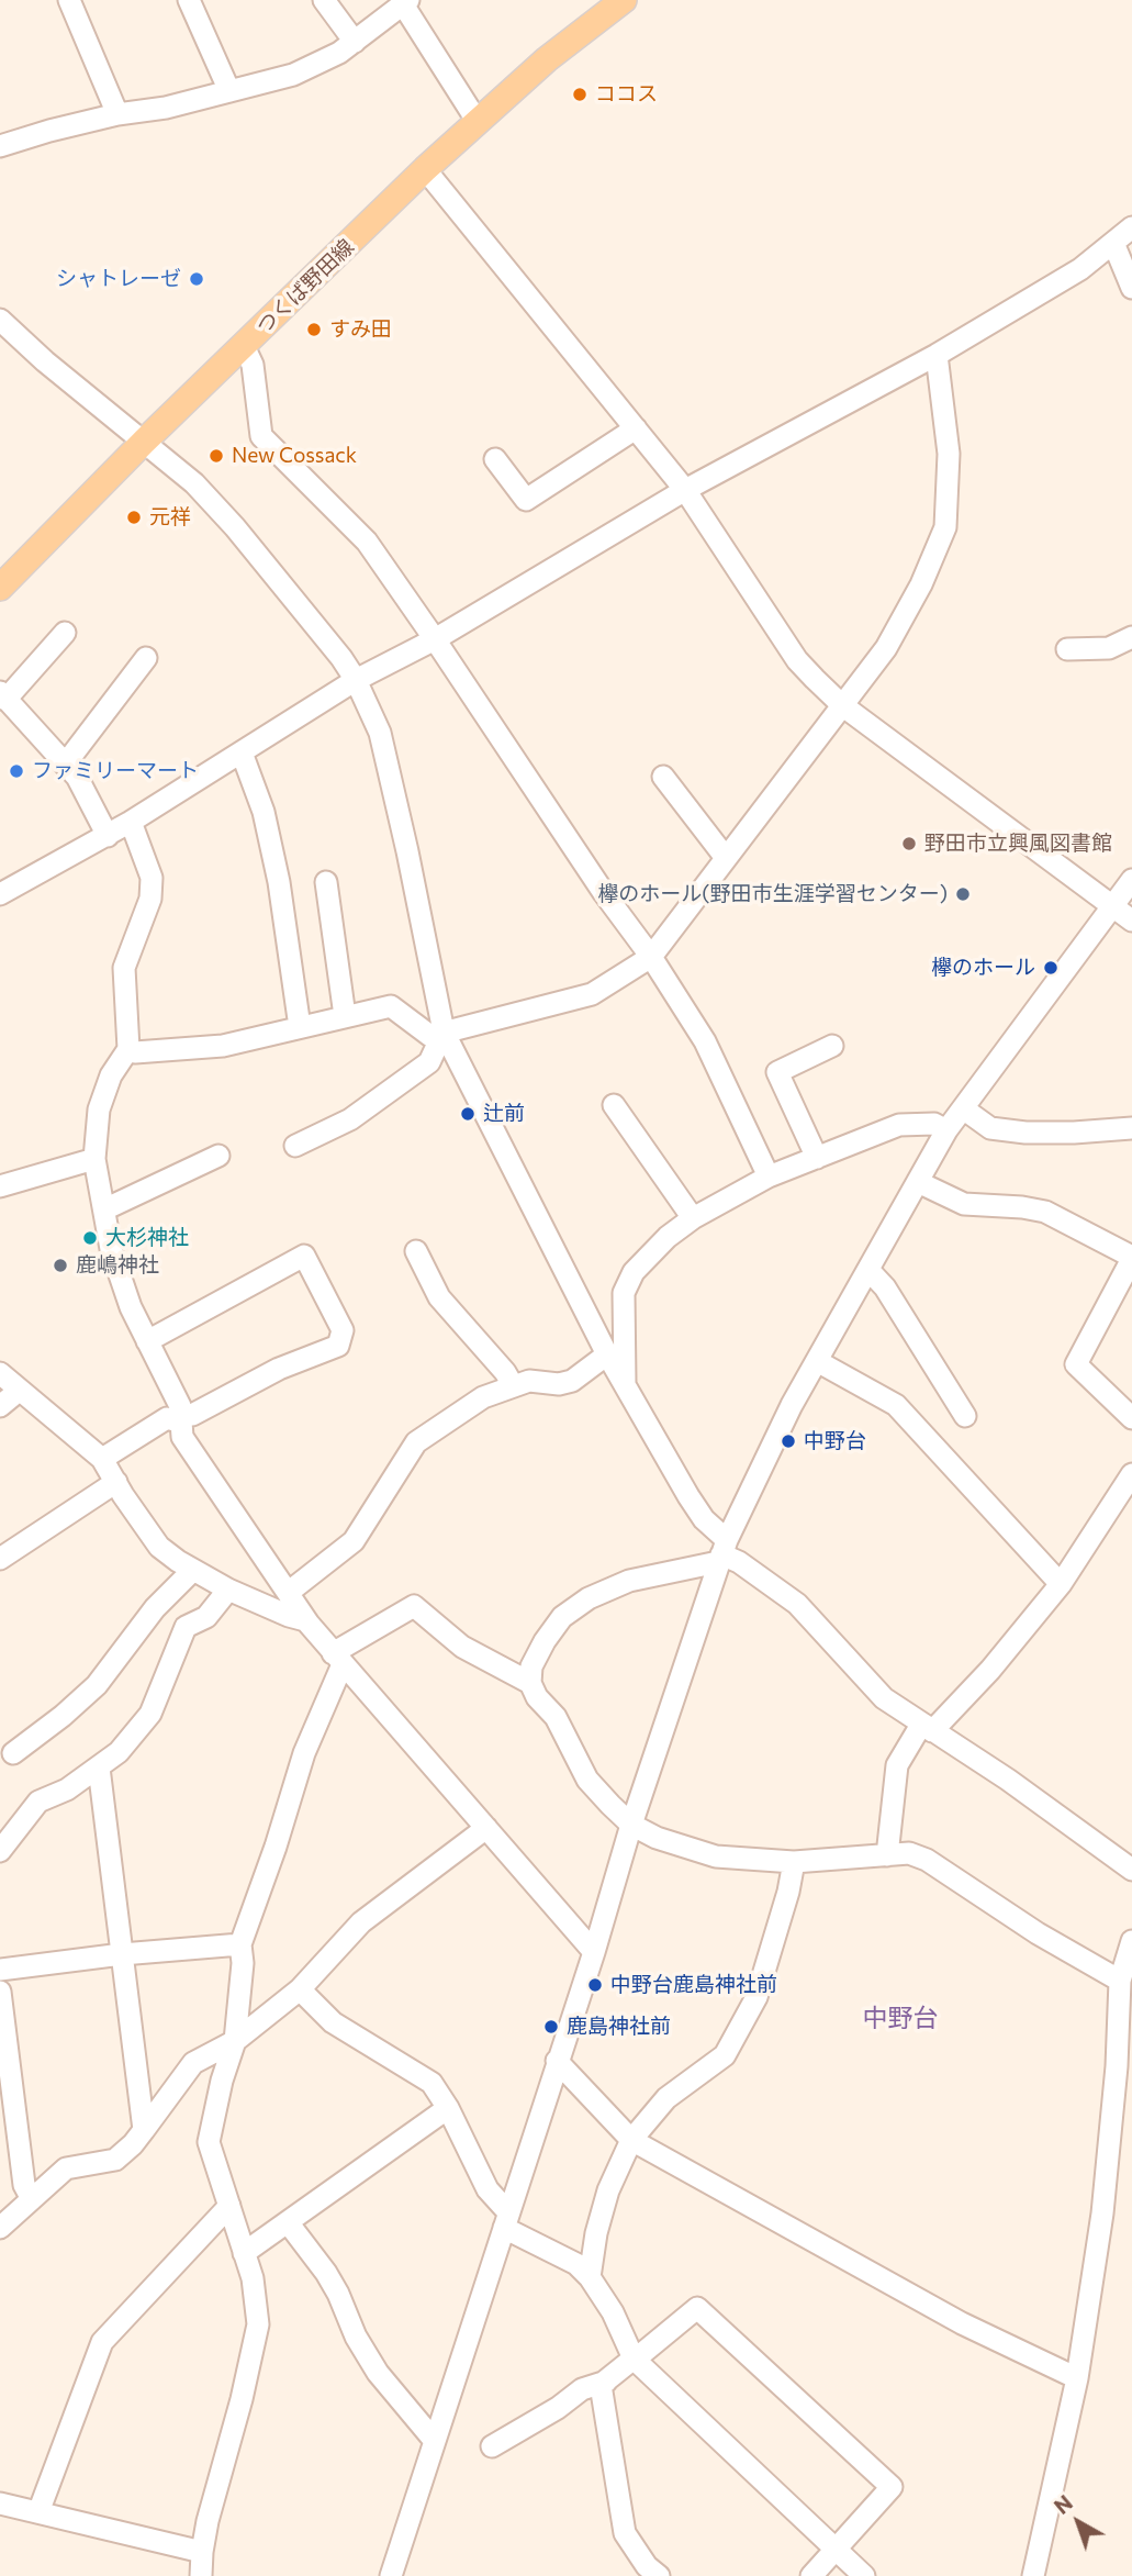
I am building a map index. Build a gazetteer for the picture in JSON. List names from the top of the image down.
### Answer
{
  "streets": {
    "main road": ["つくば野田線"]
  },
  "districts": ["中野台"],
  "places": [
    "ココス",
    "シャトレーゼ",
    "すみ田",
    "New Cossack",
    "元祥",
    "ファミリーマート",
    "野田市立興風図書館",
    "欅のホール(野田市生涯学習センター)",
    "欅のホール",
    "辻前",
    "大杉神社",
    "鹿嶋神社",
    "中野台",
    "中野台鹿島神社前",
    "鹿島神社前"
  ],
  "north": "top left"
}
